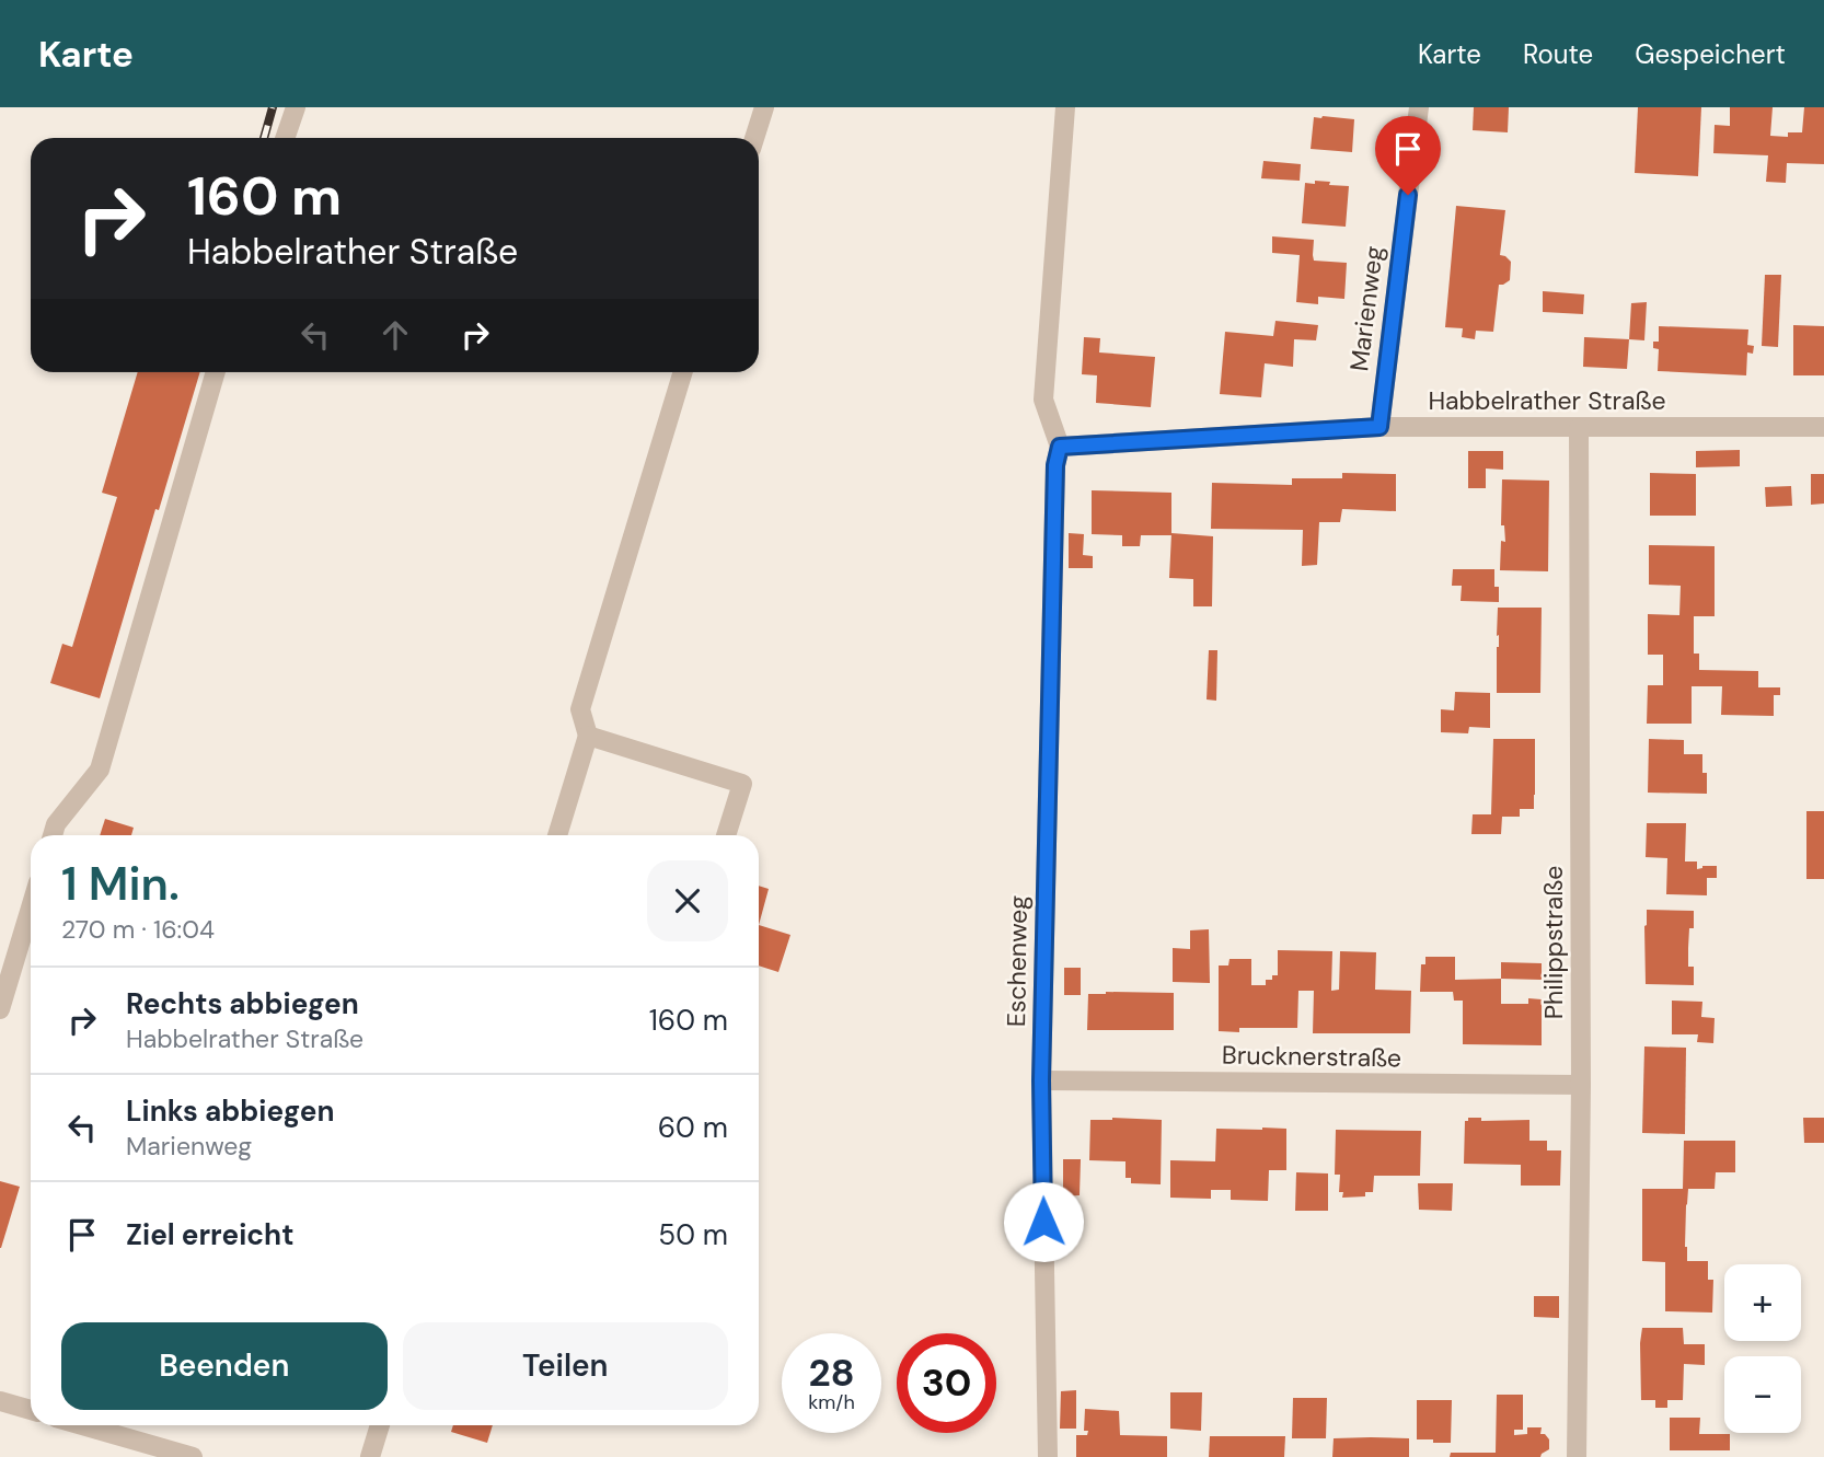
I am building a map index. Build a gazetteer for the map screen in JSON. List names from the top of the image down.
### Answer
{
  "streets": {
    "street": [
      "Marienweg",
      "Habbelrather Straße",
      "Philippstraße",
      "Eschenweg",
      "Brucknerstraße"
    ]
  },
  "crossings": [
    ["Marienweg", "Habbelrather Straße"],
    ["Habbelrather Straße", "Philippstraße"],
    ["Habbelrather Straße", "Eschenweg"],
    ["Philippstraße", "Brucknerstraße"],
    ["Eschenweg", "Brucknerstraße"]
  ],
  "page": {
    "header": "Karte",
    "nav": ["Karte", "Route", "Gespeichert"],
    "turn": ["160 m", "Habbelrather Straße"],
    "heading": ["1 Min.", "270 m · 16:04"],
    "list": [
      {
        "name": "Rechts abbiegen",
        "note": "Habbelrather Straße",
        "value": "160 m"
      },
      {
        "name": "Links abbiegen",
        "note": "Marienweg",
        "value": "60 m"
      },
      {
        "name": "Ziel erreicht",
        "value": "50 m"
      }
    ],
    "map_buttons": ["+", "−"],
    "buttons": ["Beenden", "Teilen"],
    "speed": "28 km/h",
    "limit": "30"
  }
}
